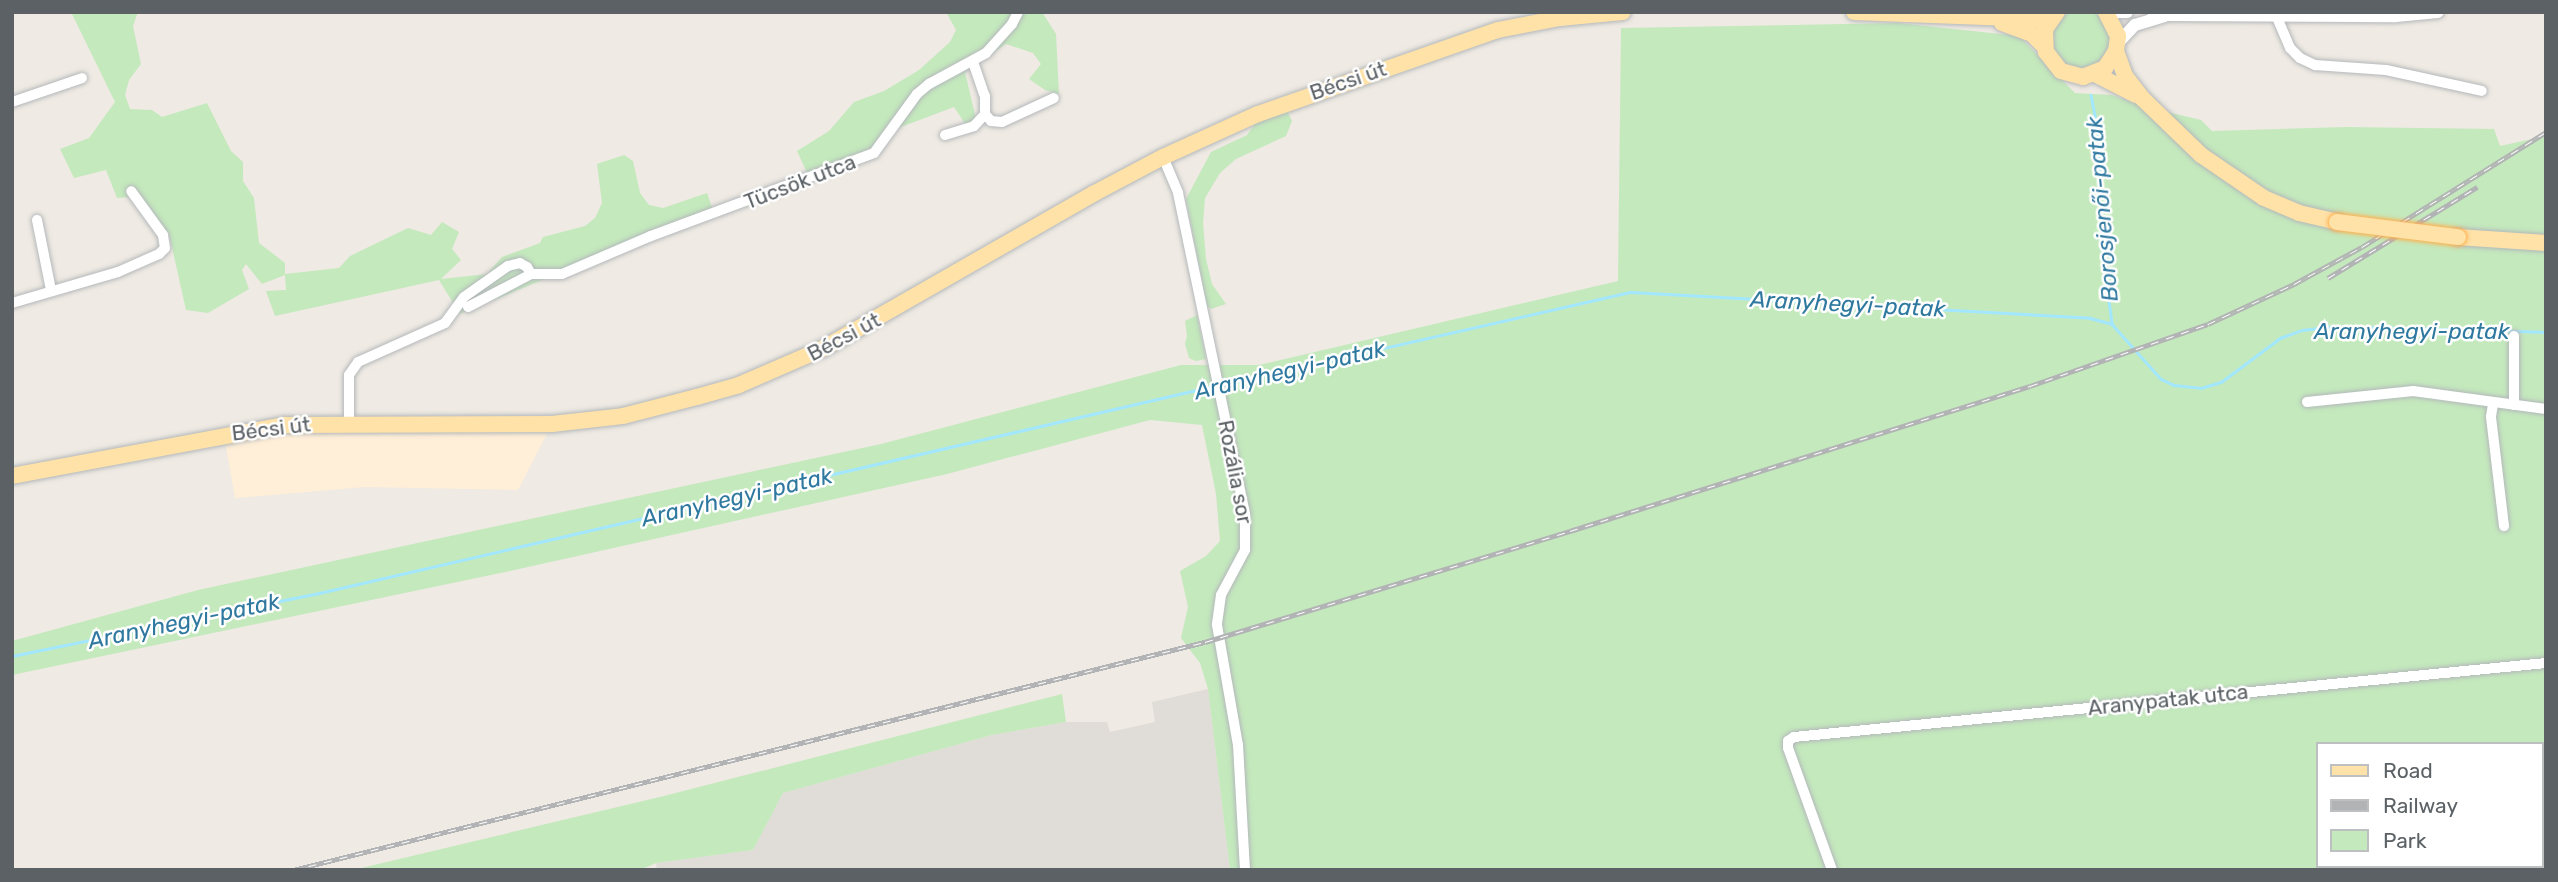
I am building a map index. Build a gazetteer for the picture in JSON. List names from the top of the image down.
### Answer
{
  "streets": {
    "main road": ["Bécsi út"],
    "street": ["Tücsök utca", "Rozália sor", "Aranypatak utca"]
  },
  "crossings": [
    ["Bécsi út", "Tücsök utca"],
    ["Bécsi út", "Rozália sor"]
  ],
  "water": ["Borosjenői-patak", "Aranyhegyi-patak"],
  "legend": ["Road", "Railway", "Park"]
}
